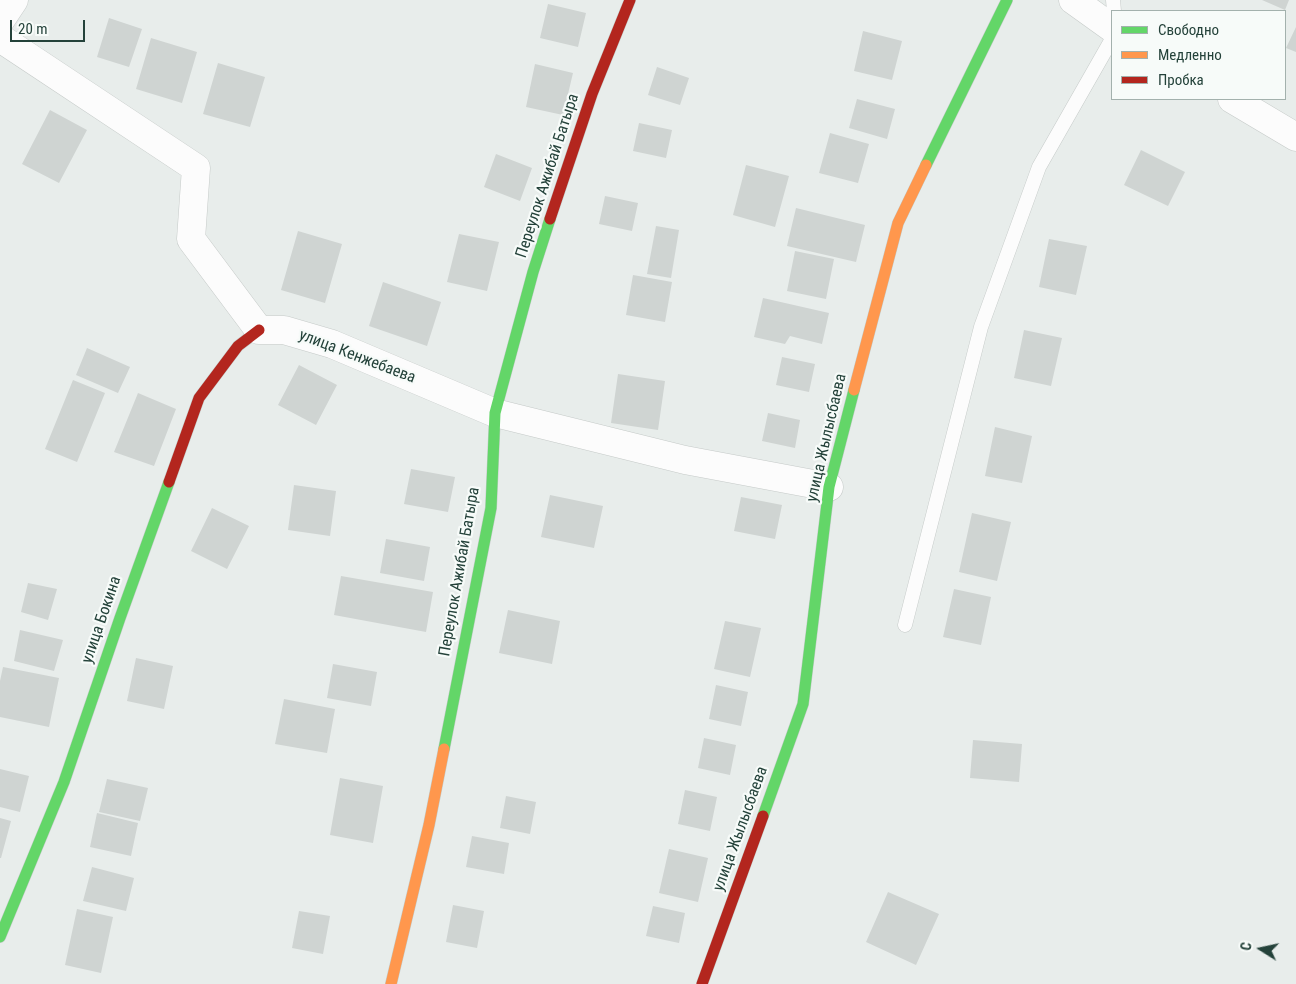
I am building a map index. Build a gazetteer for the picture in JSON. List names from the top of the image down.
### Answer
{
  "streets": {
    "street": [
      "Переулок Ажибай Батыра",
      "улица Кенжебаева",
      "улица Жылысбаева",
      "улица Бокина"
    ]
  },
  "crossings": [
    ["Переулок Ажибай Батыра", "улица Кенжебаева"],
    ["улица Кенжебаева", "улица Жылысбаева"],
    ["улица Кенжебаева", "улица Бокина"]
  ],
  "legend": ["Свободно", "Медленно", "Пробка"],
  "scale_bar": "20 m",
  "north": "left"
}
